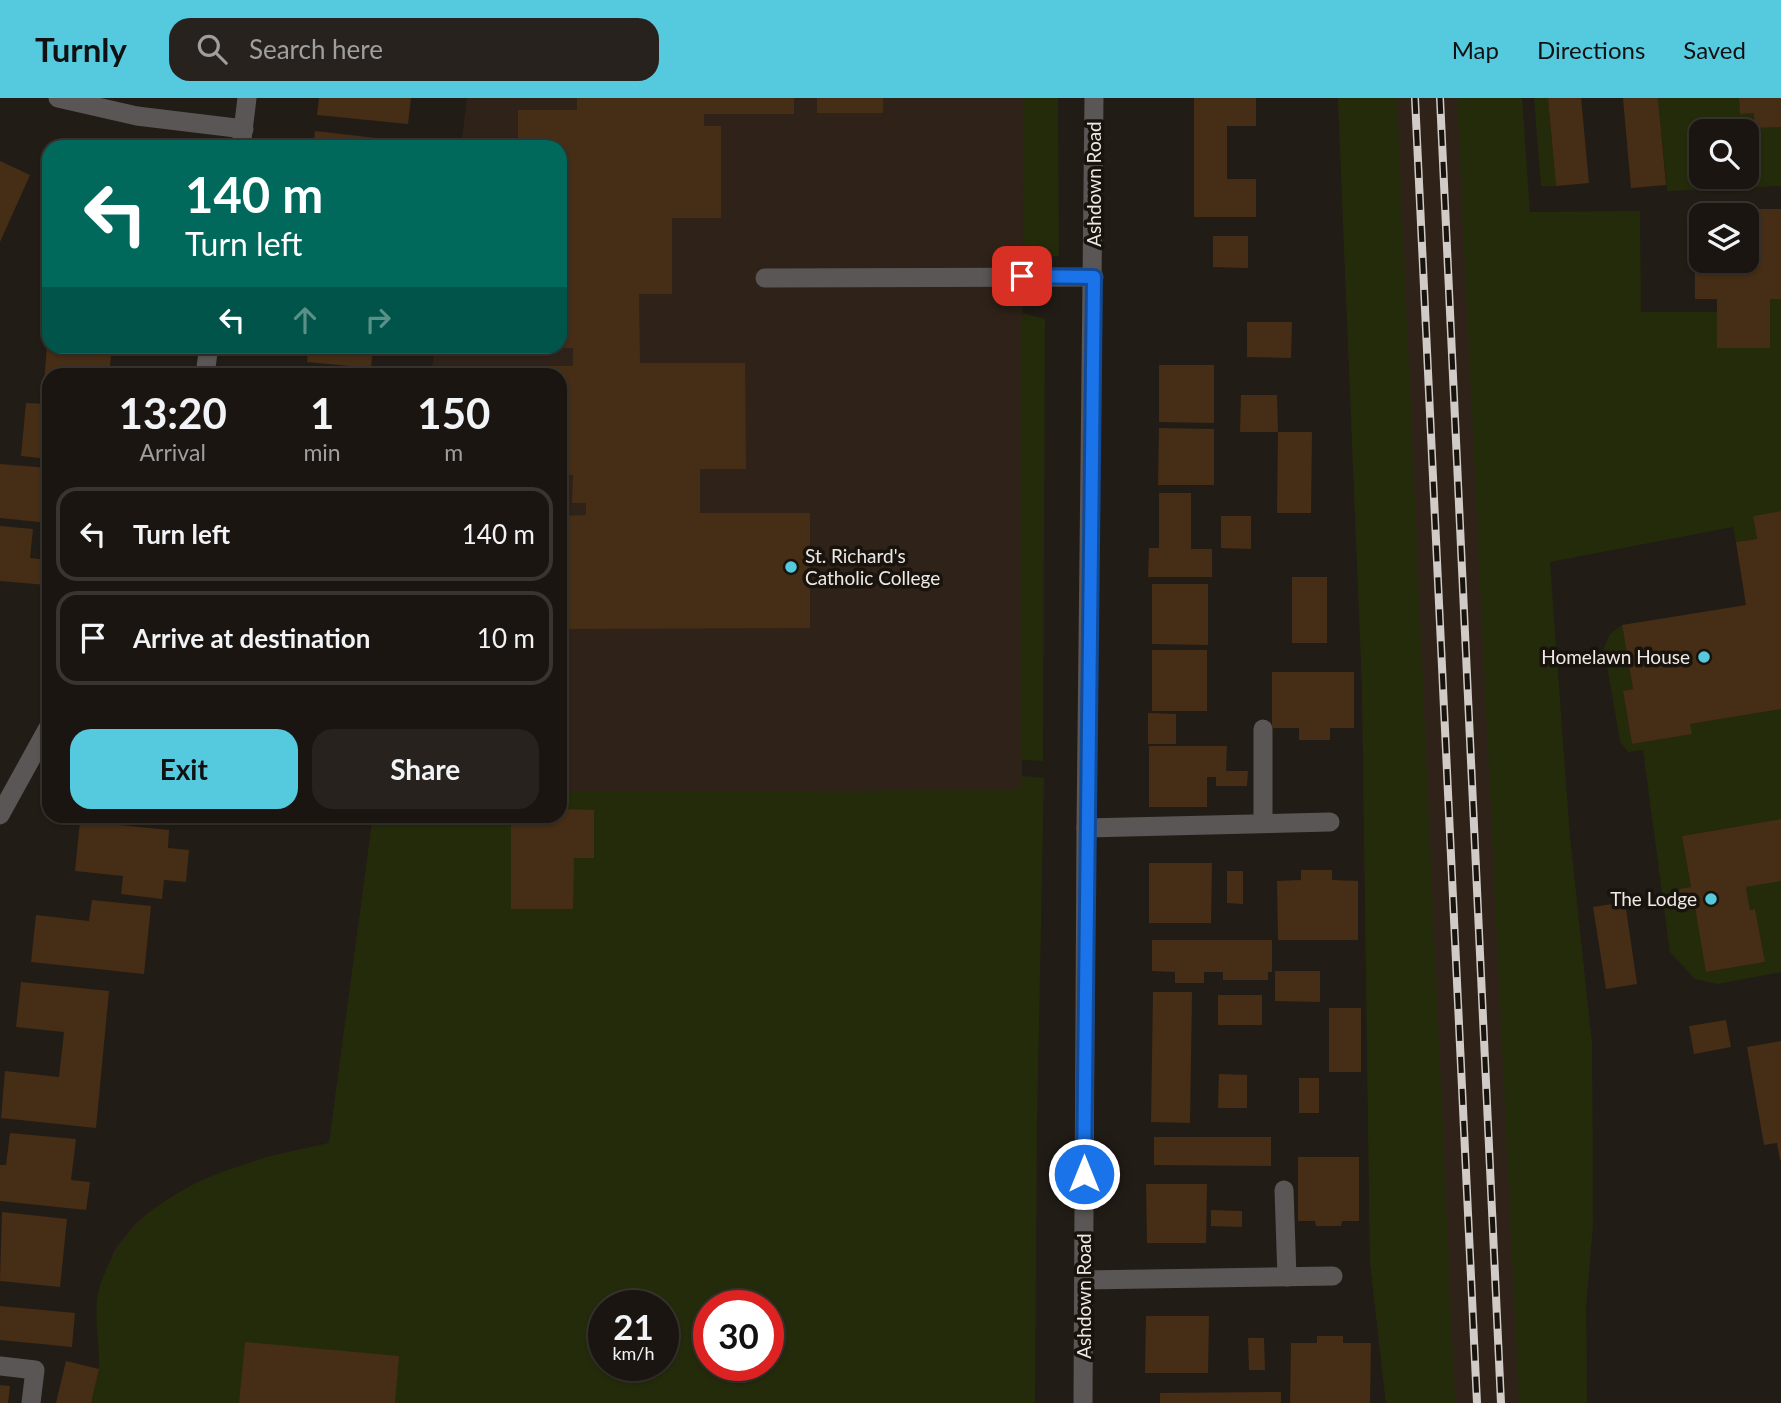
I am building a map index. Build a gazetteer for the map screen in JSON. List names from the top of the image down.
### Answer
{
  "streets": {
    "street": ["Ashdown Road"]
  },
  "places": ["St. Richard's Catholic College", "Homelawn House", "The Lodge"],
  "page": {
    "header": "Turnly",
    "search": "Search here",
    "nav": ["Map", "Directions", "Saved"],
    "turn": ["140 m", "Turn left"],
    "eta": [
      "13:20",
      "Arrival",
      "1",
      "min",
      "150",
      "m"
    ],
    "list": [
      {
        "name": "Turn left",
        "value": "140 m"
      },
      {
        "name": "Arrive at destination",
        "value": "10 m"
      }
    ],
    "buttons": ["Exit", "Share"],
    "speed": "21 km/h",
    "limit": "30"
  }
}
